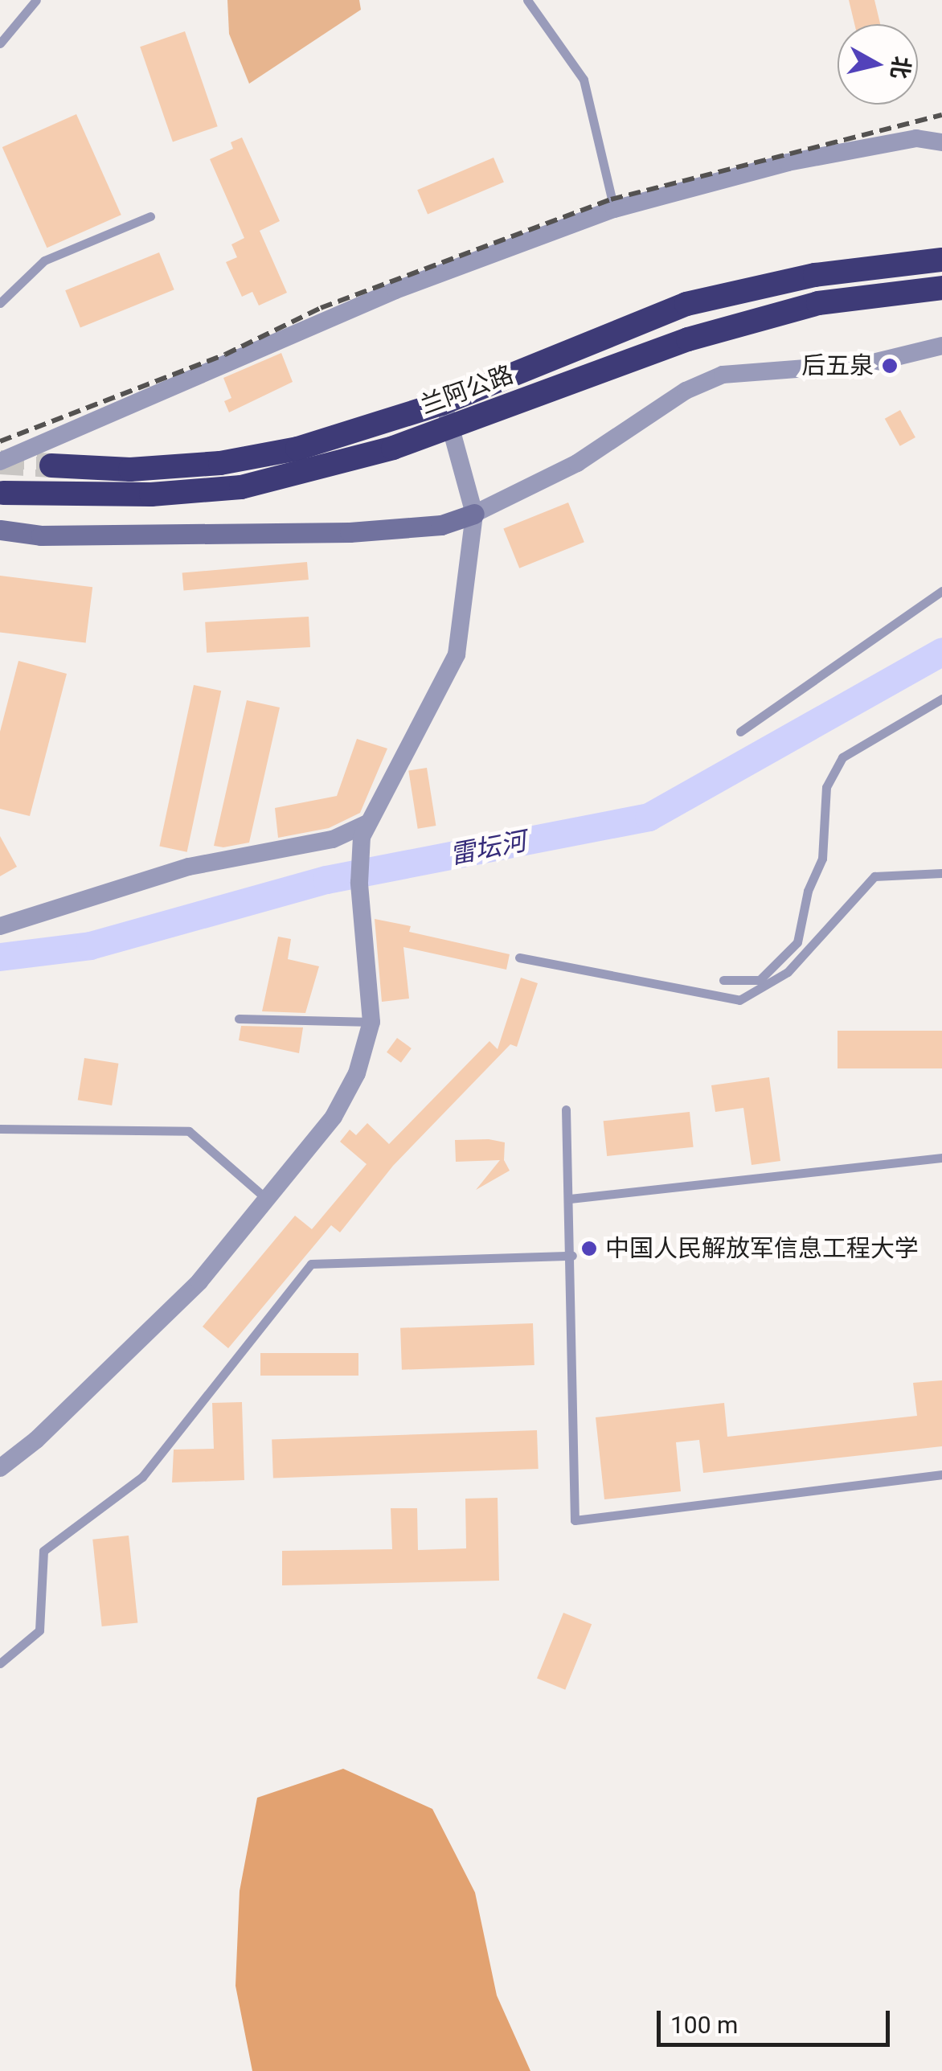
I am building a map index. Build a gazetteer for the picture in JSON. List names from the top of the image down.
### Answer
{
  "streets": {
    "highway": ["兰阿公路"]
  },
  "water": ["雷坛河"],
  "places": ["后五泉", "中国人民解放军信息工程大学"],
  "scale_bar": "100 m",
  "north": "right"
}
